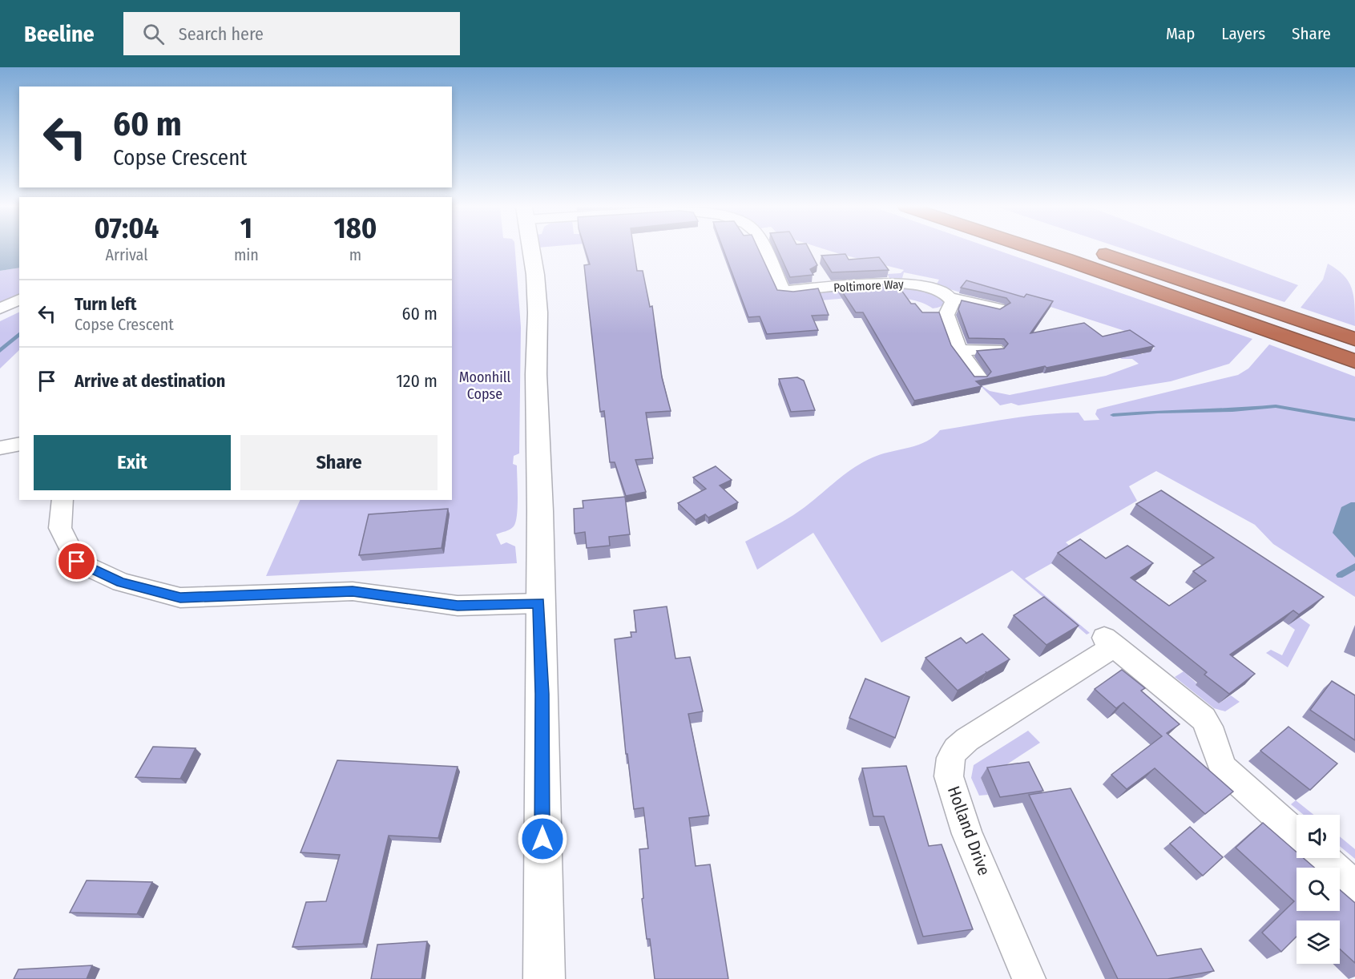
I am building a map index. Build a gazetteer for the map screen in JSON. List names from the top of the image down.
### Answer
{
  "streets": {
    "street": ["Poltimore Way", "Holland Drive"]
  },
  "parks": ["Moonhill Copse"],
  "page": {
    "header": "Beeline",
    "search": "Search here",
    "nav": ["Map", "Layers", "Share"],
    "turn": ["60 m", "Copse Crescent"],
    "eta": [
      "07:04",
      "Arrival",
      "1",
      "min",
      "180",
      "m"
    ],
    "list": [
      {
        "name": "Turn left",
        "note": "Copse Crescent",
        "value": "60 m"
      },
      {
        "name": "Arrive at destination",
        "value": "120 m"
      }
    ],
    "buttons": ["Exit", "Share"]
  }
}
